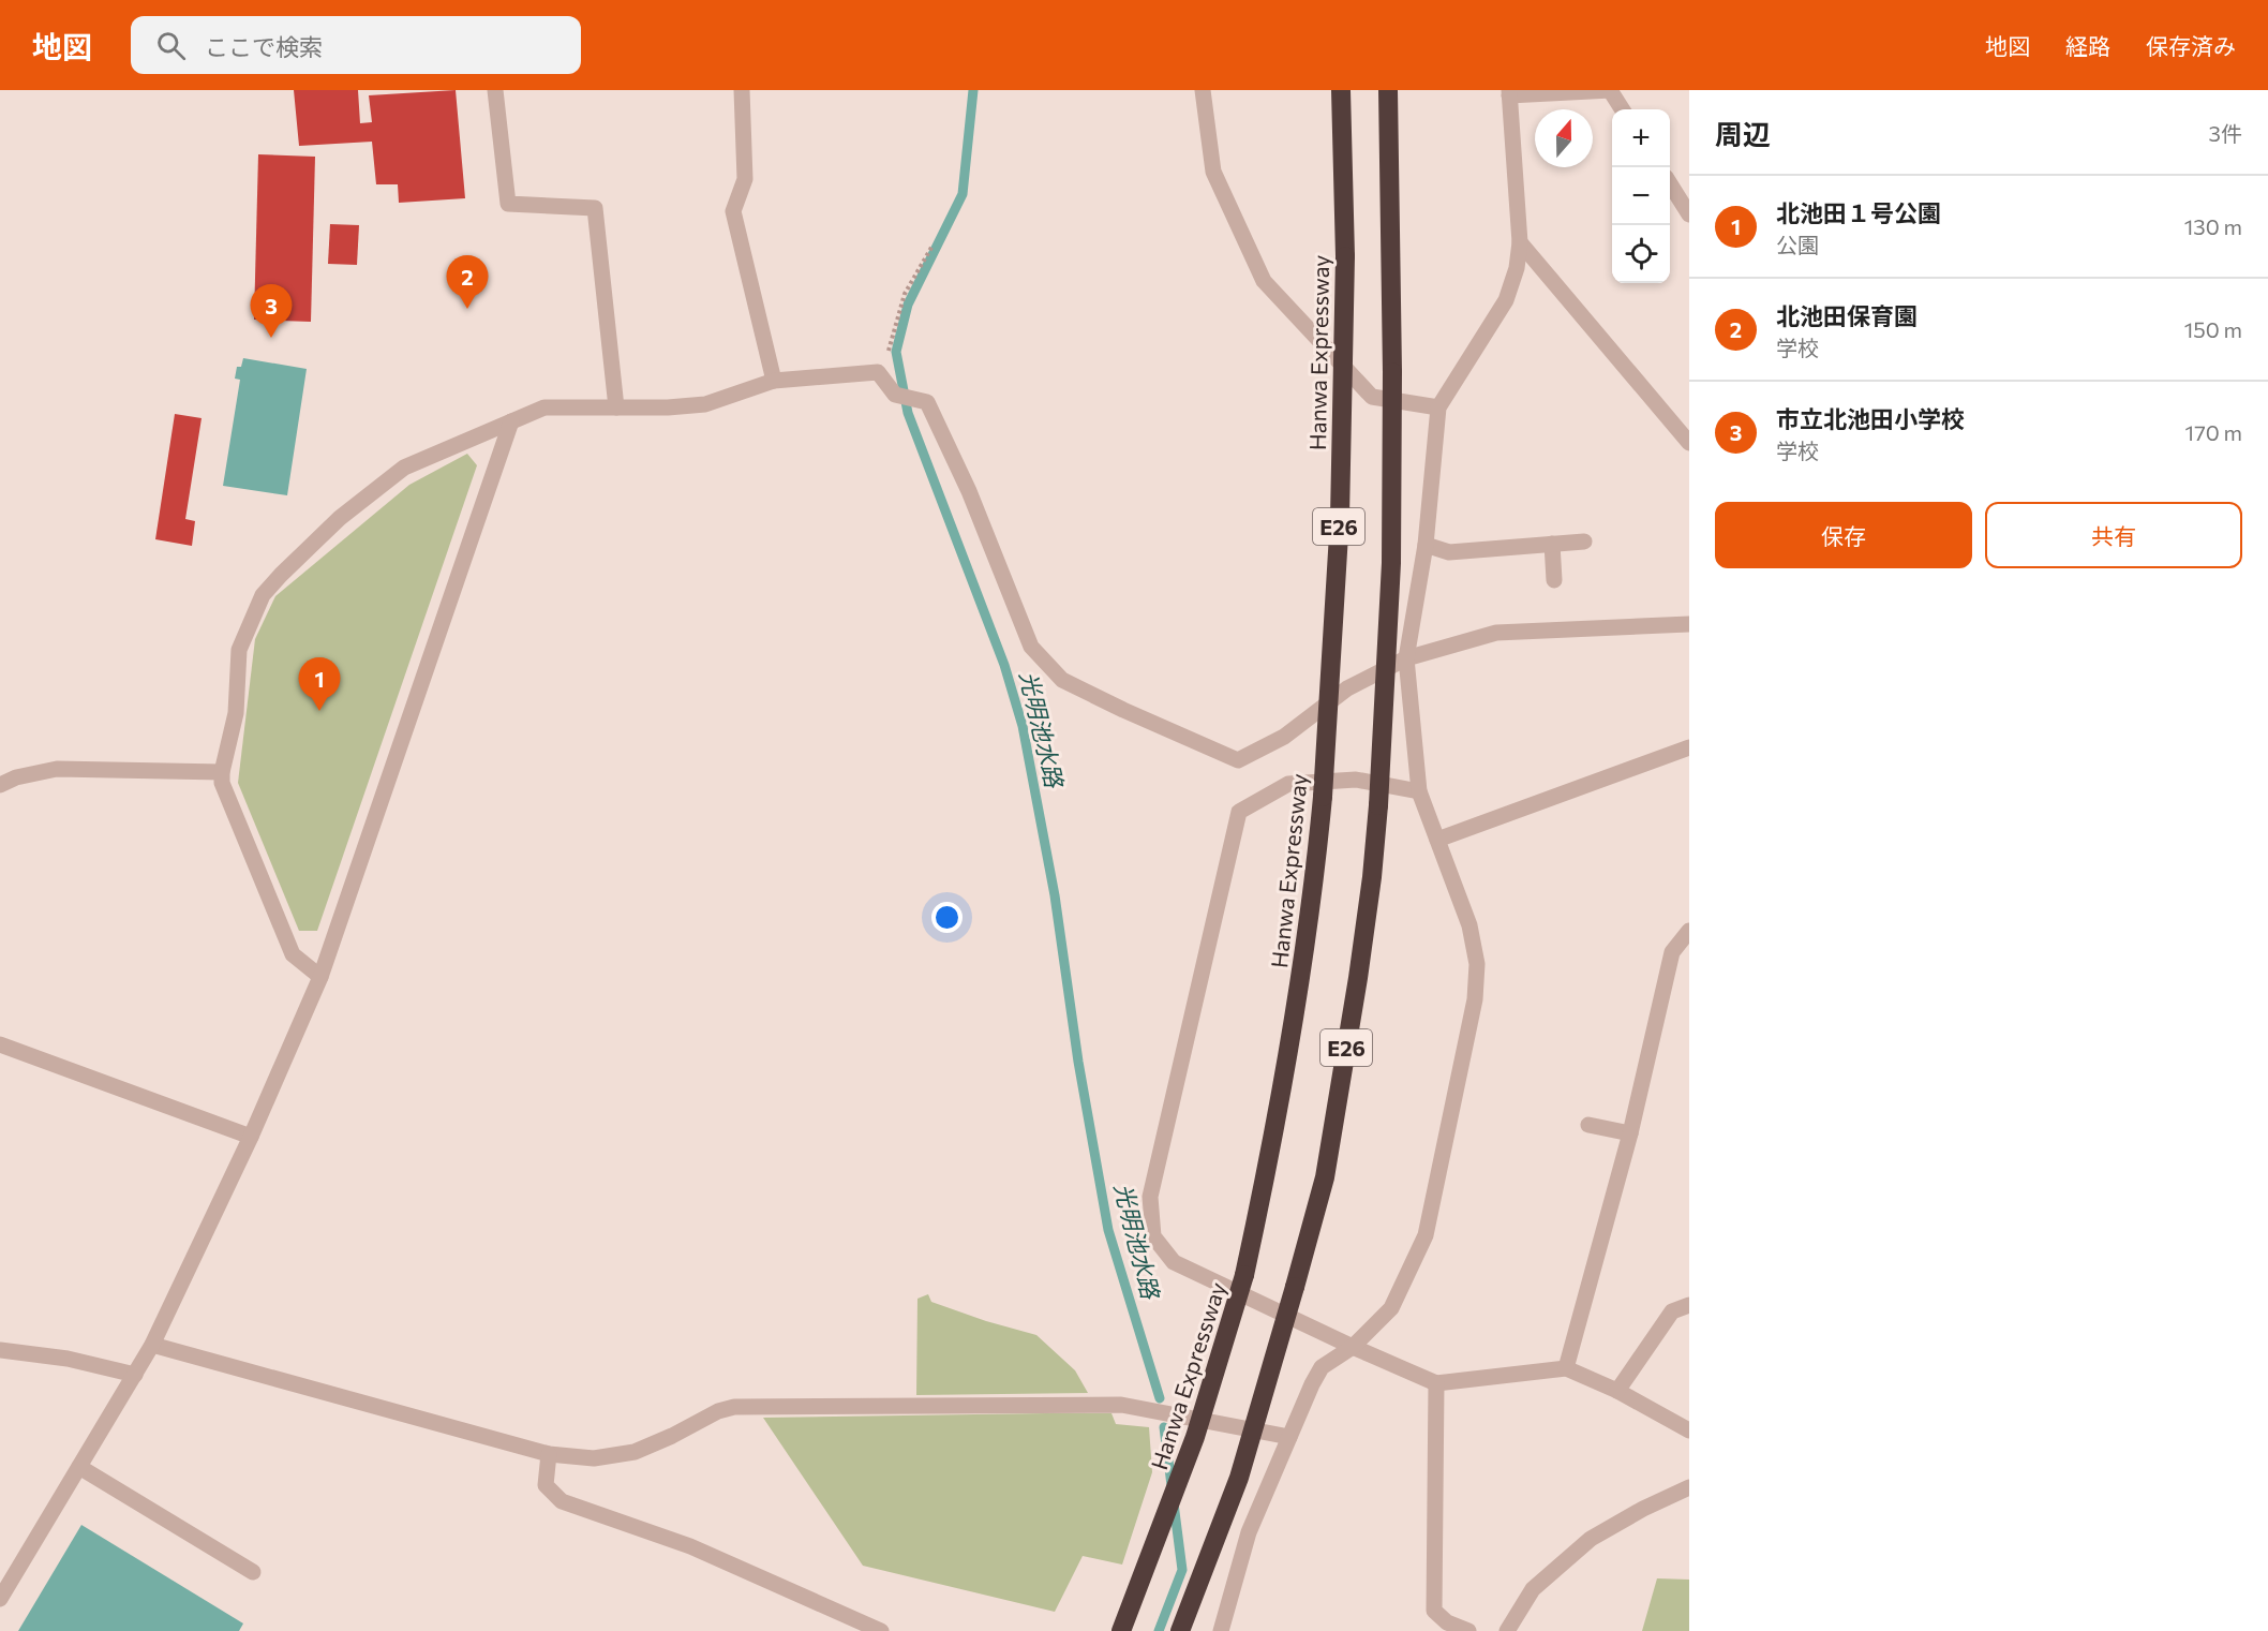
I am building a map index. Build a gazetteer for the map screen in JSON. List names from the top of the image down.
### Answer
{
  "streets": {
    "highway": ["Hanwa Expressway", "E26"]
  },
  "water": ["光明池水路"],
  "north": "top",
  "page": {
    "header": "地図",
    "search": "ここで検索",
    "nav": ["地図", "経路", "保存済み"],
    "heading": ["周辺", "3件"],
    "map_buttons": ["+", "−"],
    "list": [
      {
        "mark": "1",
        "name": "北池田１号公園",
        "note": "公園",
        "value": "130 m"
      },
      {
        "mark": "2",
        "name": "北池田保育園",
        "note": "学校",
        "value": "150 m"
      },
      {
        "mark": "3",
        "name": "市立北池田小学校",
        "note": "学校",
        "value": "170 m"
      }
    ],
    "pins": ["2", "3", "1"],
    "buttons": ["保存", "共有"]
  }
}
